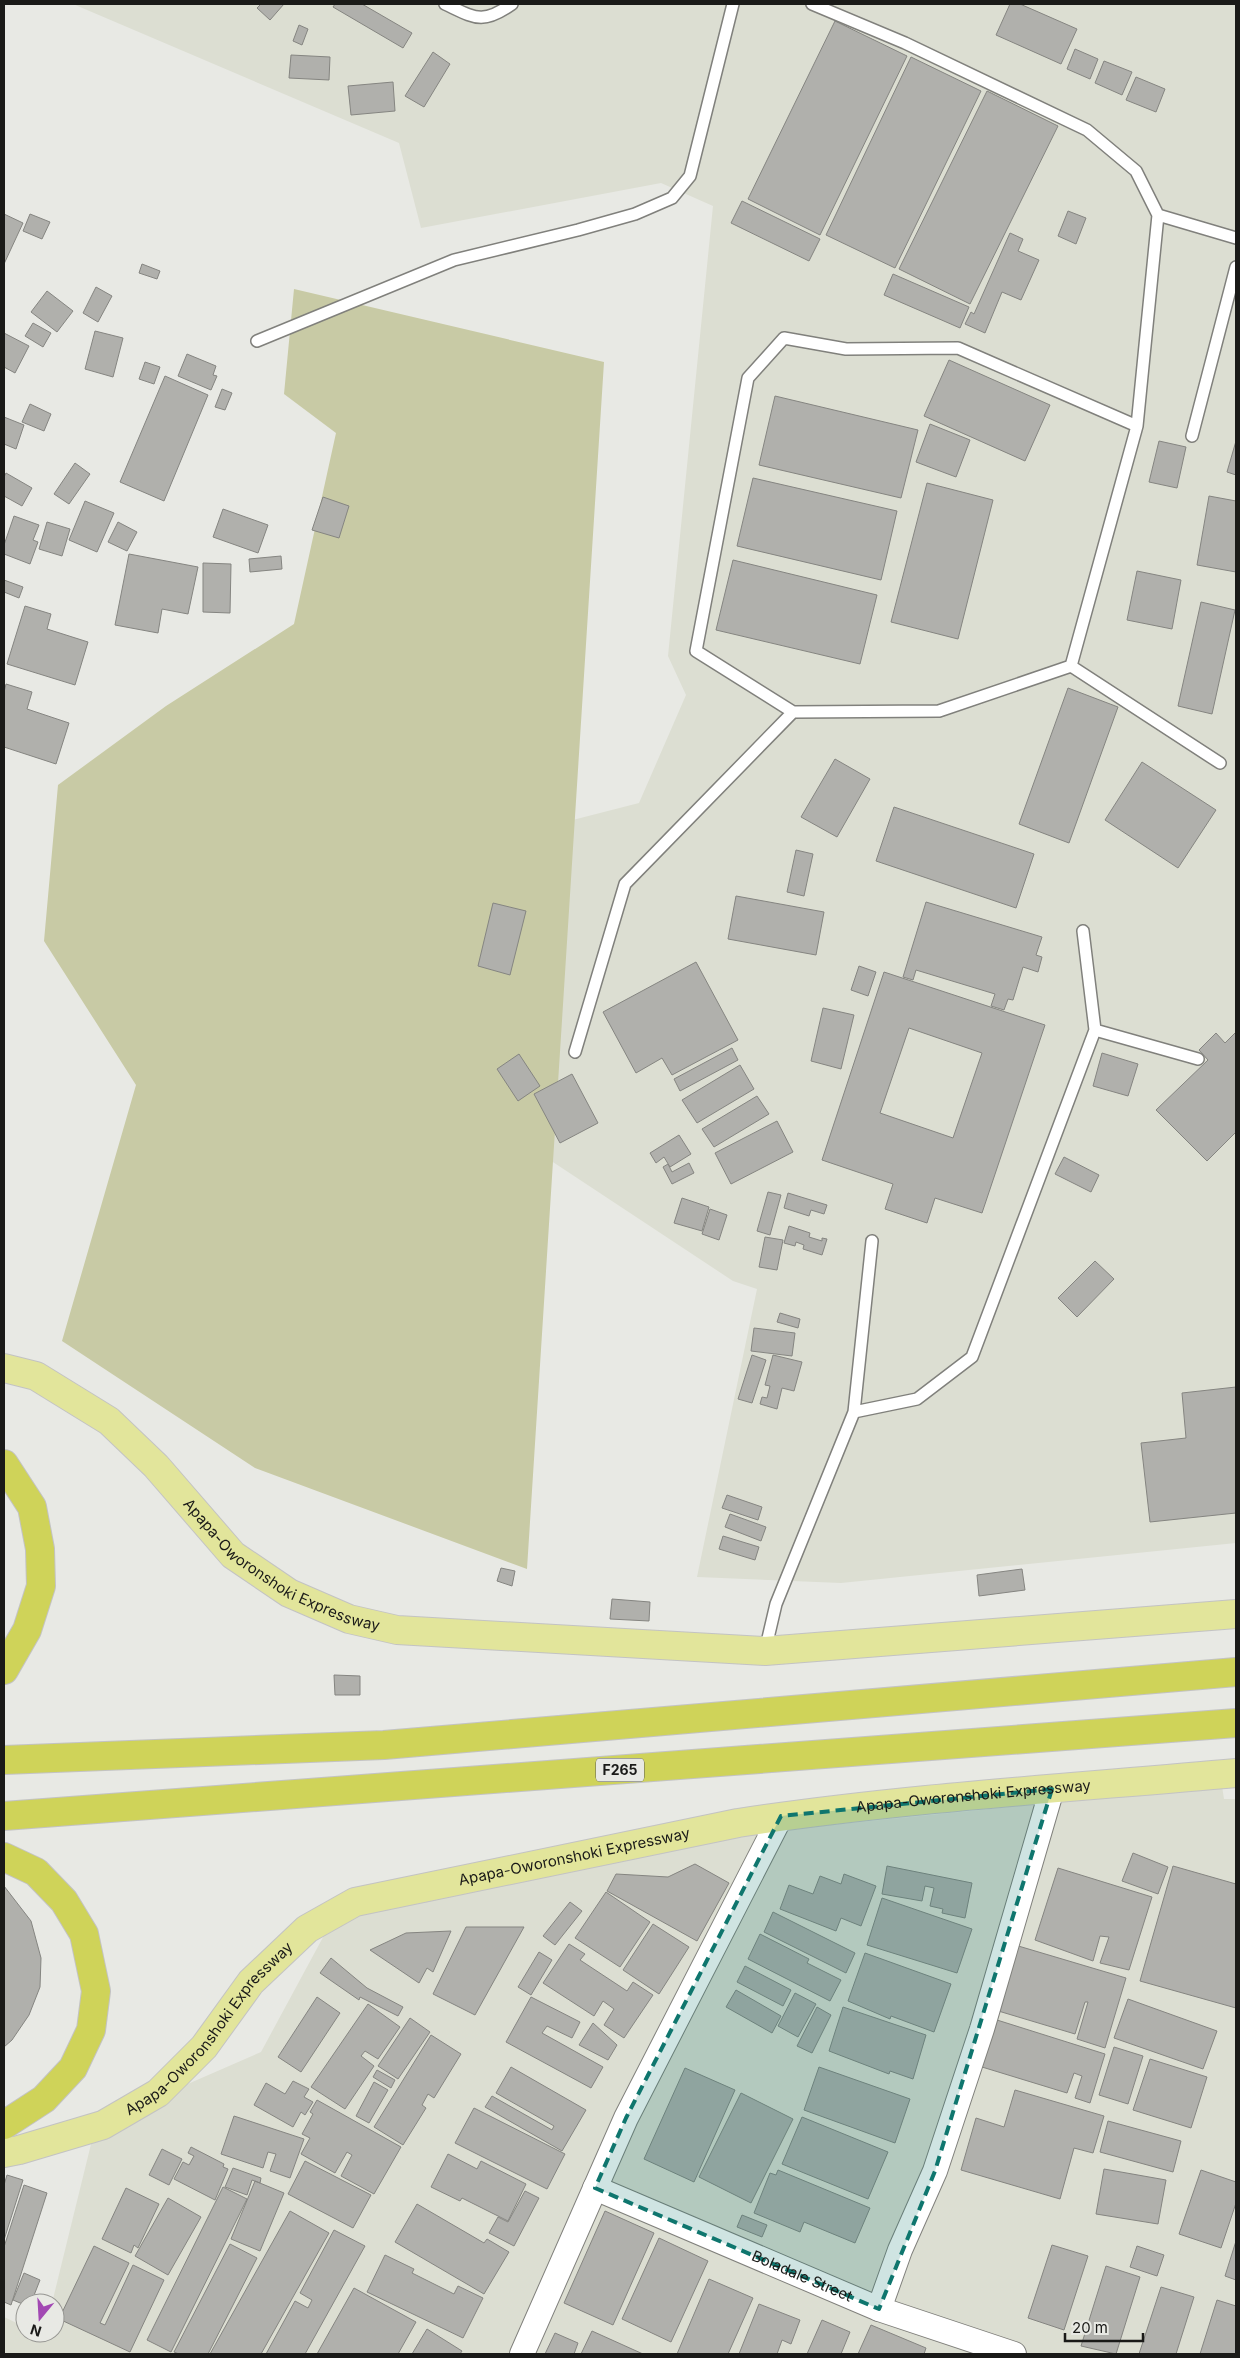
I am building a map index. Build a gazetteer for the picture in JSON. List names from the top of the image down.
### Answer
{
  "streets": {
    "highway": ["F265"],
    "main road": ["Apapa-Oworonshoki Expressway"],
    "street": ["Boladale Street"]
  },
  "scale_bar": "20 m",
  "north": "bottom"
}
